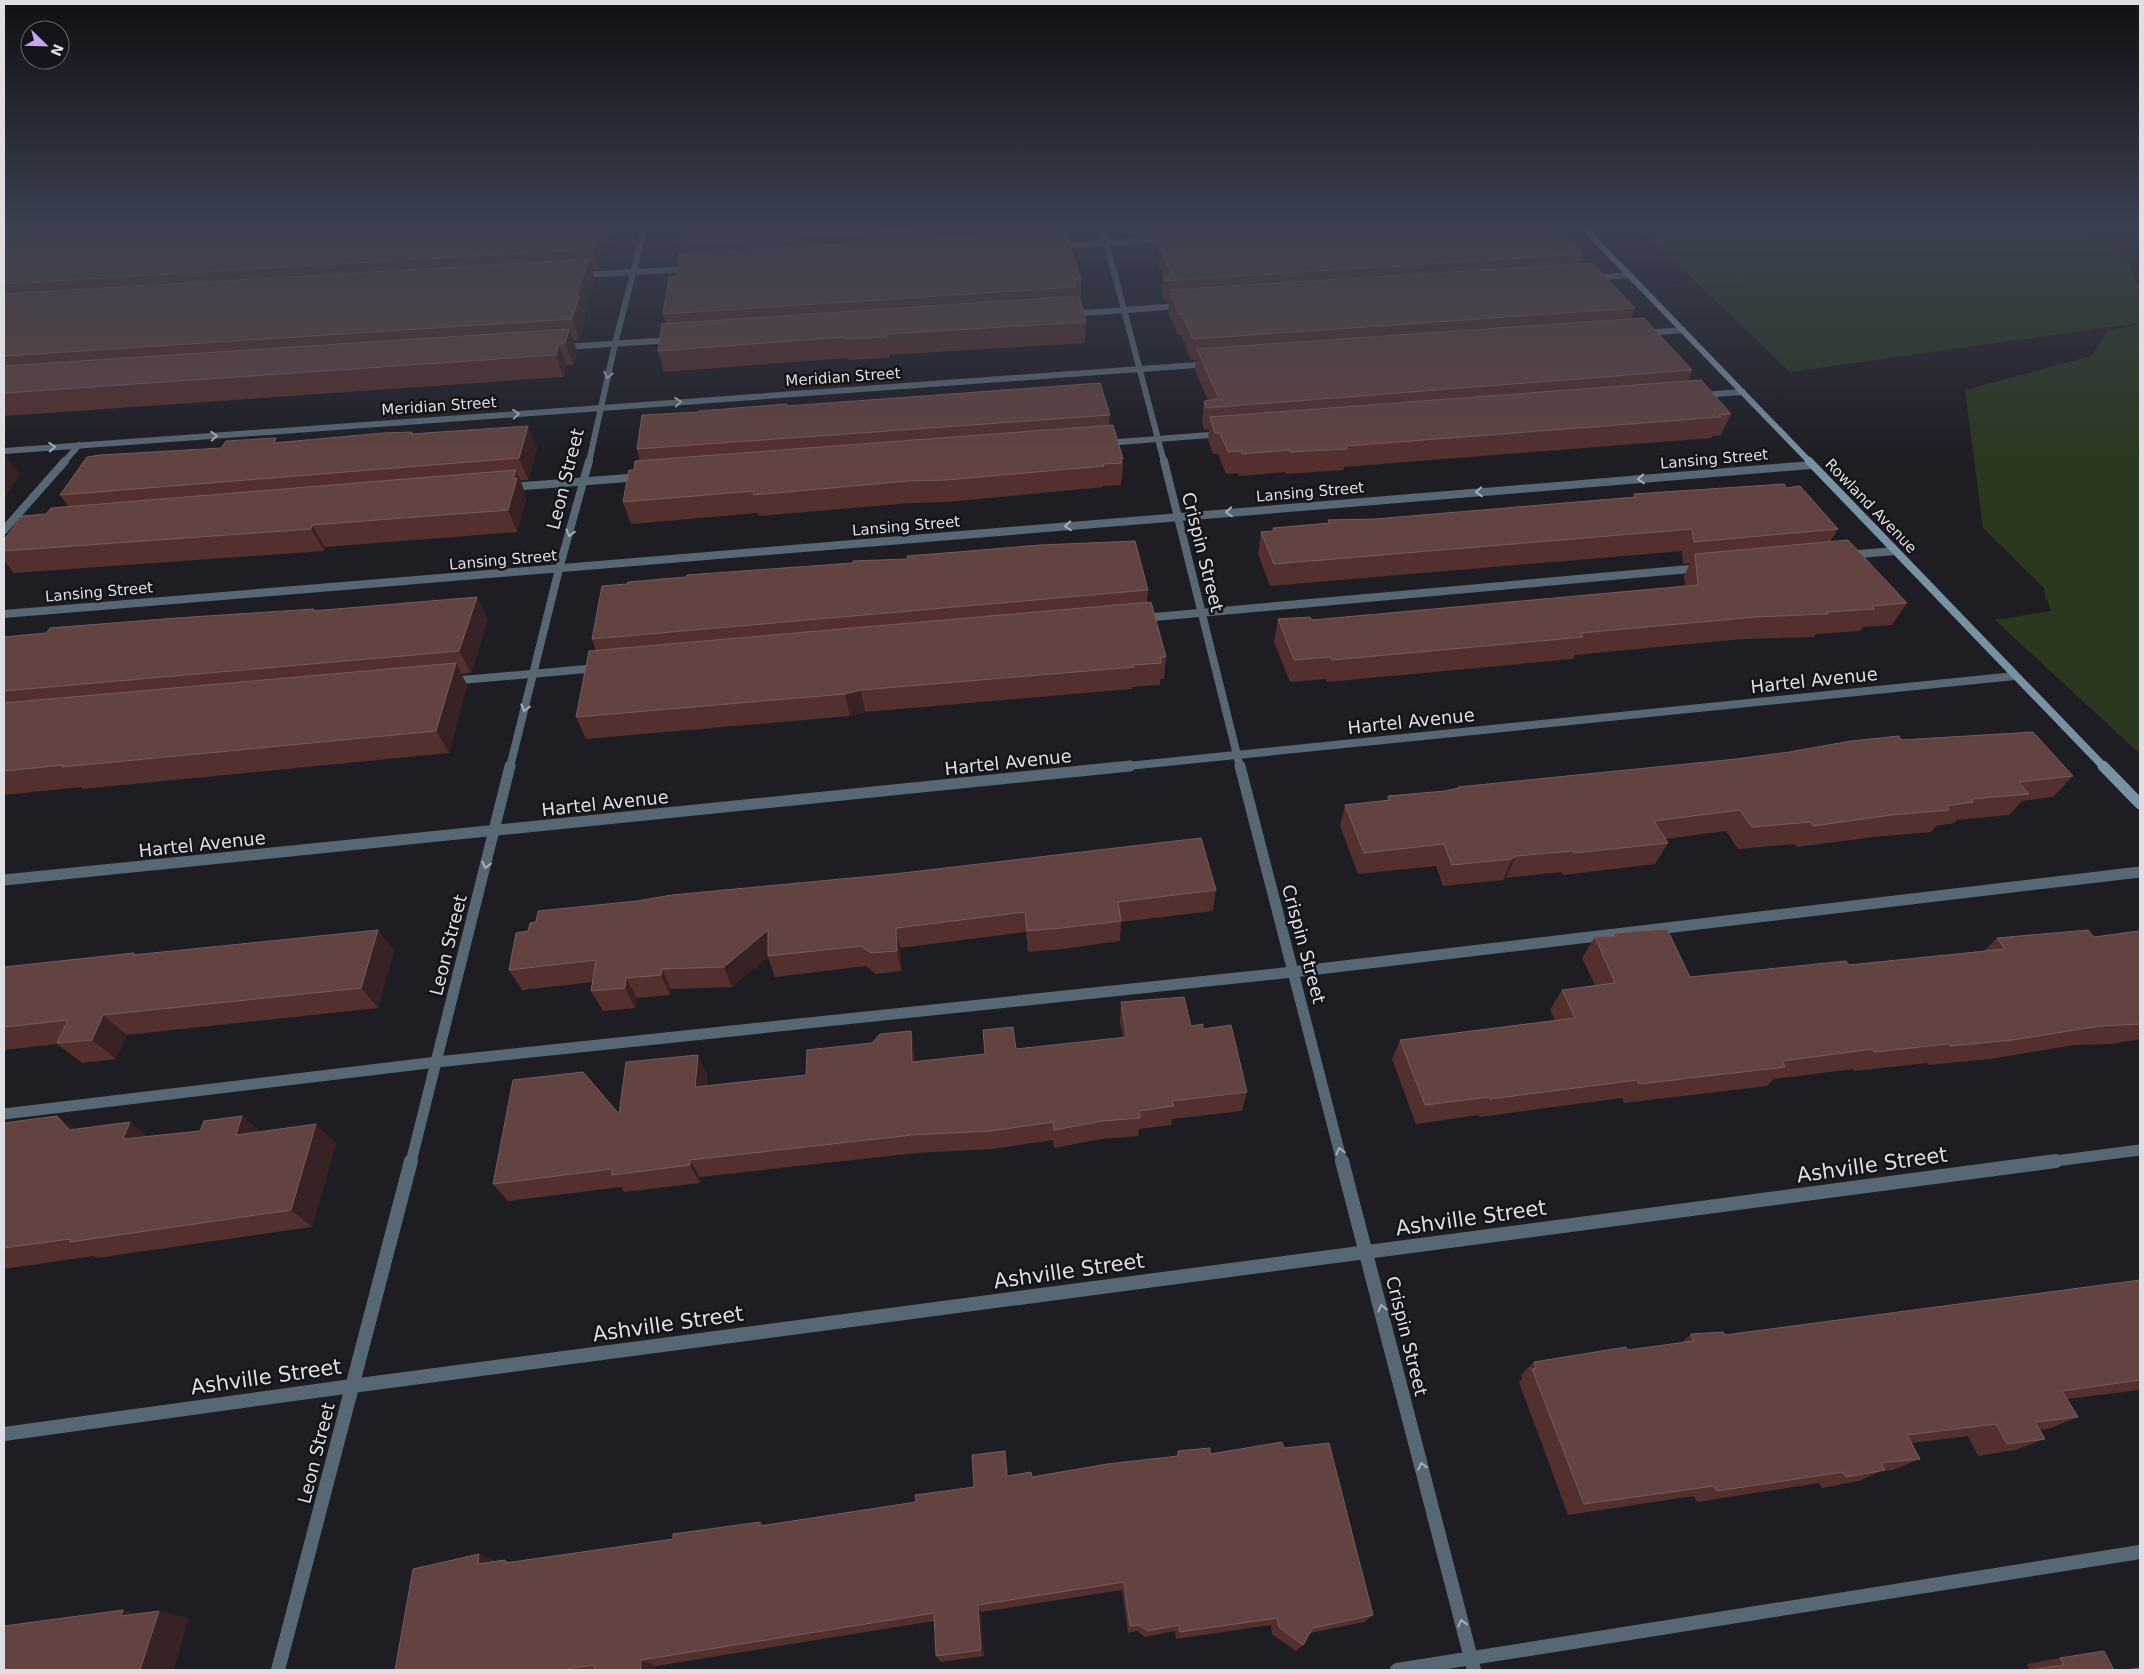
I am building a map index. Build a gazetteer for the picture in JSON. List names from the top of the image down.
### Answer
{
  "streets": {
    "street": [
      "Meridian Street",
      "Lansing Street",
      "Leon Street",
      "Rowland Avenue",
      "Crispin Street",
      "Hartel Avenue",
      "Ashville Street"
    ]
  },
  "crossings": [
    ["Meridian Street", "Leon Street"],
    ["Meridian Street", "Crispin Street"],
    ["Lansing Street", "Leon Street"],
    ["Lansing Street", "Rowland Avenue"],
    ["Lansing Street", "Crispin Street"],
    ["Leon Street", "Hartel Avenue"],
    ["Leon Street", "Ashville Street"],
    ["Rowland Avenue", "Hartel Avenue"],
    ["Crispin Street", "Hartel Avenue"],
    ["Crispin Street", "Ashville Street"]
  ],
  "one_way": ["Lansing Street", "Leon Street", "Crispin Street"],
  "north": "bottom right"
}
